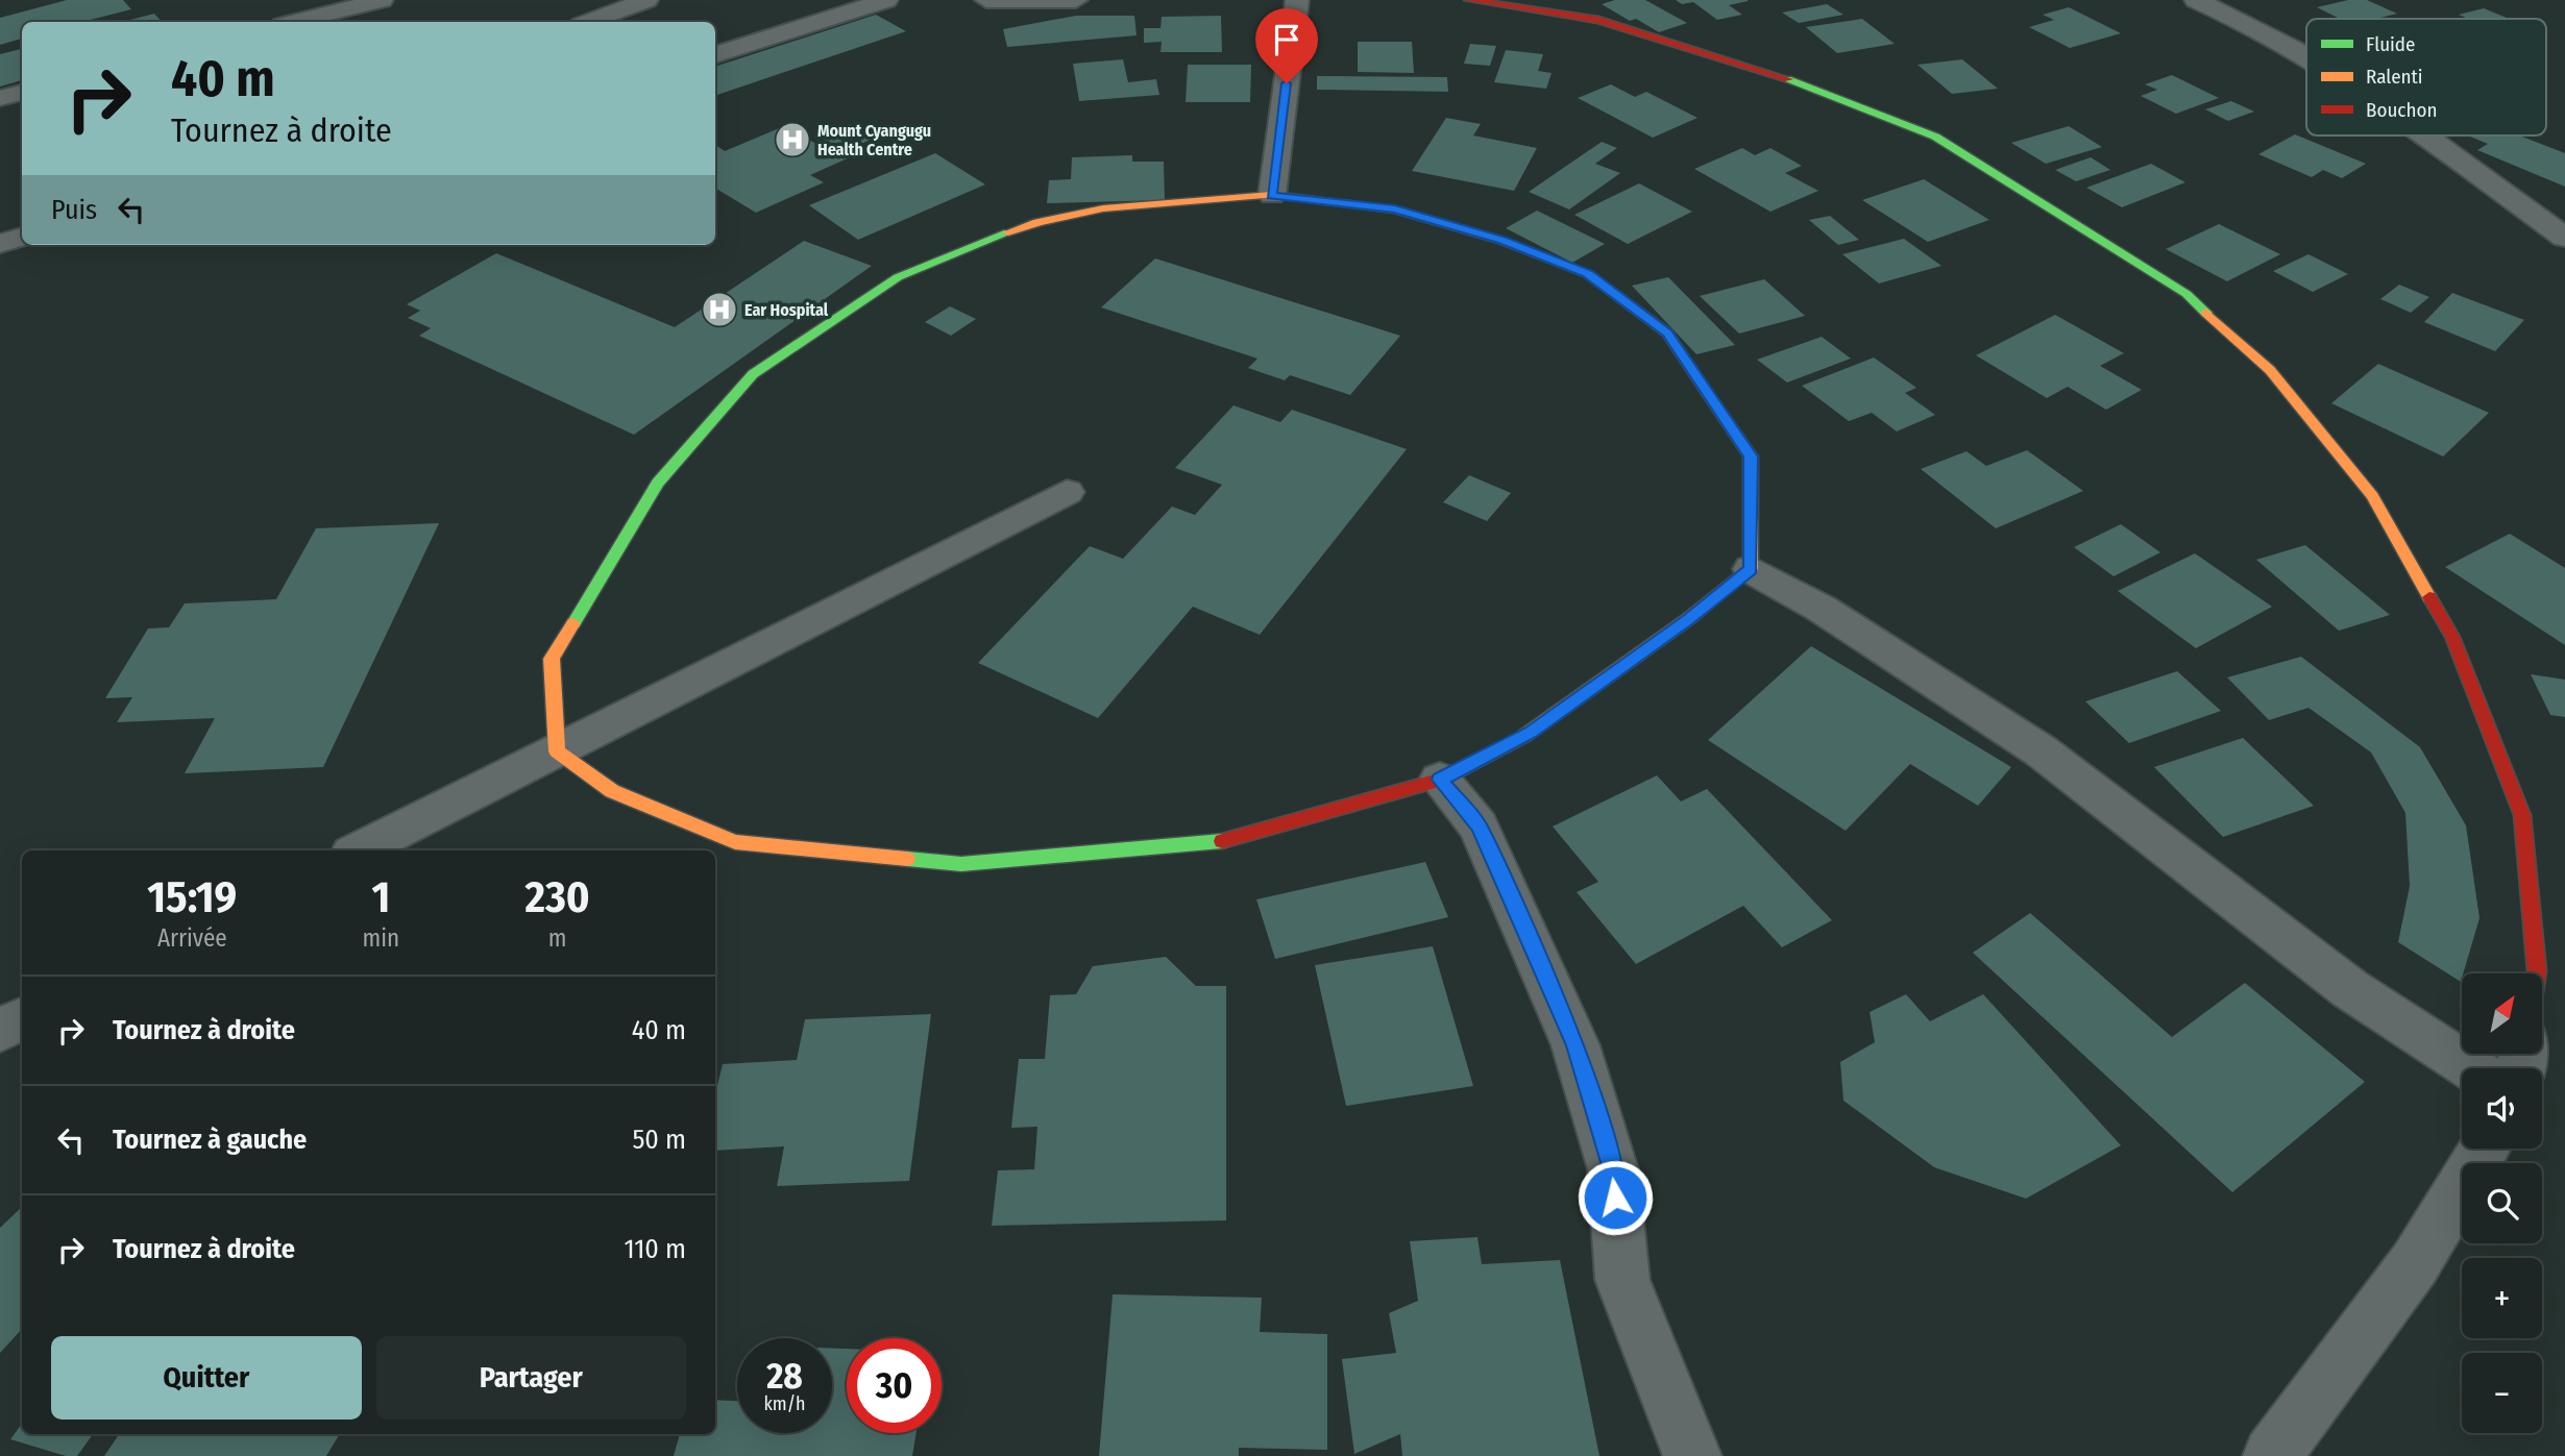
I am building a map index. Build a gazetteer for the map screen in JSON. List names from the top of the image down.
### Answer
{
  "places": {
    "hospital": ["Mount Cyangugu Health Centre", "Ear Hospital"]
  },
  "legend": ["Fluide", "Ralenti", "Bouchon"],
  "north": "top right",
  "page": {
    "turn": ["40 m", "Tournez à droite"],
    "then": "Puis",
    "eta": [
      "15:19",
      "Arrivée",
      "1",
      "min",
      "230",
      "m"
    ],
    "map_buttons": ["+", "−"],
    "list": [
      {
        "name": "Tournez à droite",
        "value": "40 m"
      },
      {
        "name": "Tournez à gauche",
        "value": "50 m"
      },
      {
        "name": "Tournez à droite",
        "value": "110 m"
      }
    ],
    "buttons": ["Quitter", "Partager"],
    "speed": "28 km/h",
    "limit": "30"
  }
}
